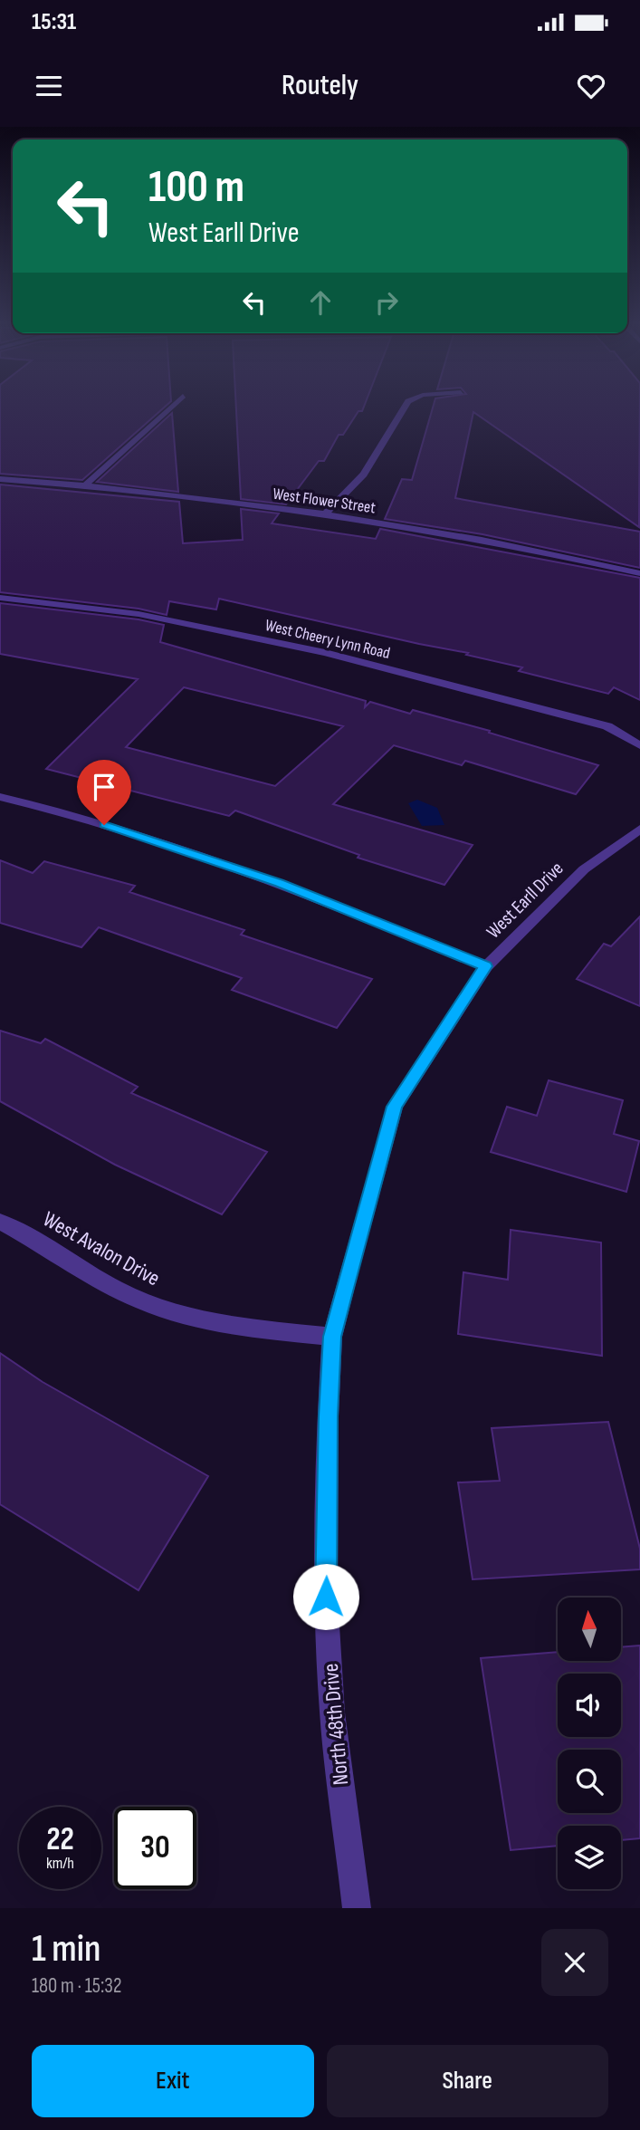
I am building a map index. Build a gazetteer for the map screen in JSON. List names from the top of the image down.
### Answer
{
  "streets": {
    "street": [
      "West Flower Street",
      "West Cheery Lynn Road",
      "West Earll Drive",
      "West Avalon Drive",
      "North 48th Drive"
    ]
  },
  "crossings": [
    ["West Earll Drive", "North 48th Drive"],
    ["West Avalon Drive", "North 48th Drive"]
  ],
  "north": "top",
  "page": {
    "status": "15:31",
    "header": "Routely",
    "turn": ["100 m", "West Earll Drive"],
    "speed": "22 km/h",
    "limit": "30",
    "heading": ["1 min", "180 m · 15:32"],
    "buttons": ["Exit", "Share"]
  }
}
